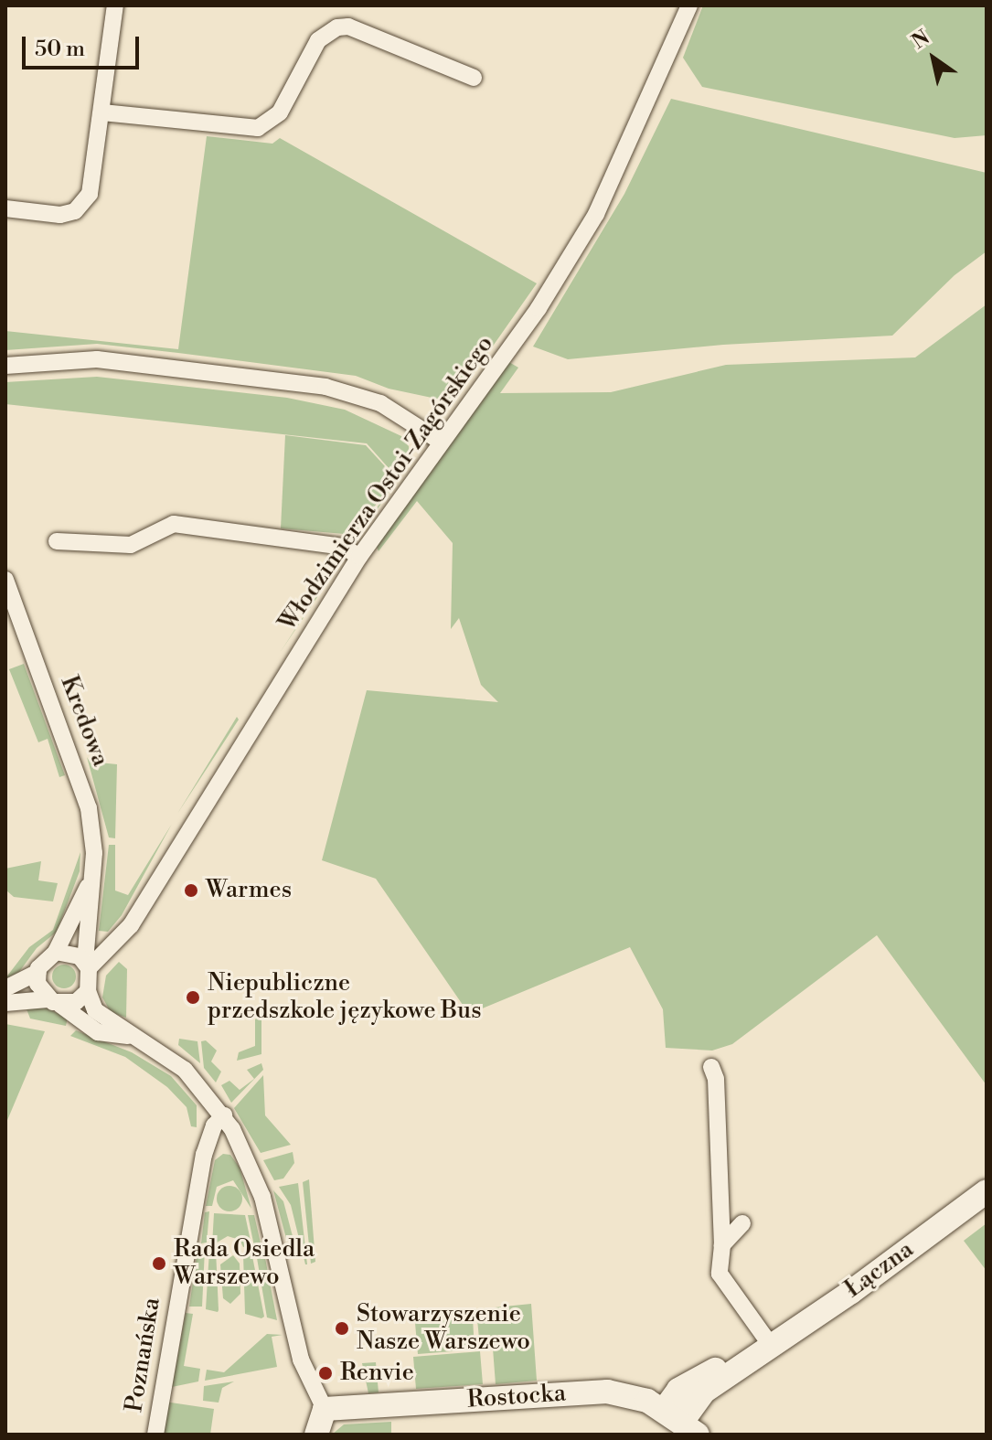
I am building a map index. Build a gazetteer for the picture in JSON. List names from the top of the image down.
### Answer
{
  "streets": {
    "street": [
      "Włodzimierza Ostoi-Zagórskiego",
      "Kredowa",
      "Łączna",
      "Poznańska",
      "Rostocka"
    ]
  },
  "crossings": [
    ["Włodzimierza Ostoi-Zagórskiego", "Kredowa"],
    ["Łączna", "Rostocka"]
  ],
  "places": [
    "Warmes",
    "Niepubliczne przedszkole językowe Bus",
    "Rada Osiedla Warszewo",
    "Stowarzyszenie Nasze Warszewo",
    "Renvie"
  ],
  "scale_bar": "50 m",
  "north": "top left"
}
